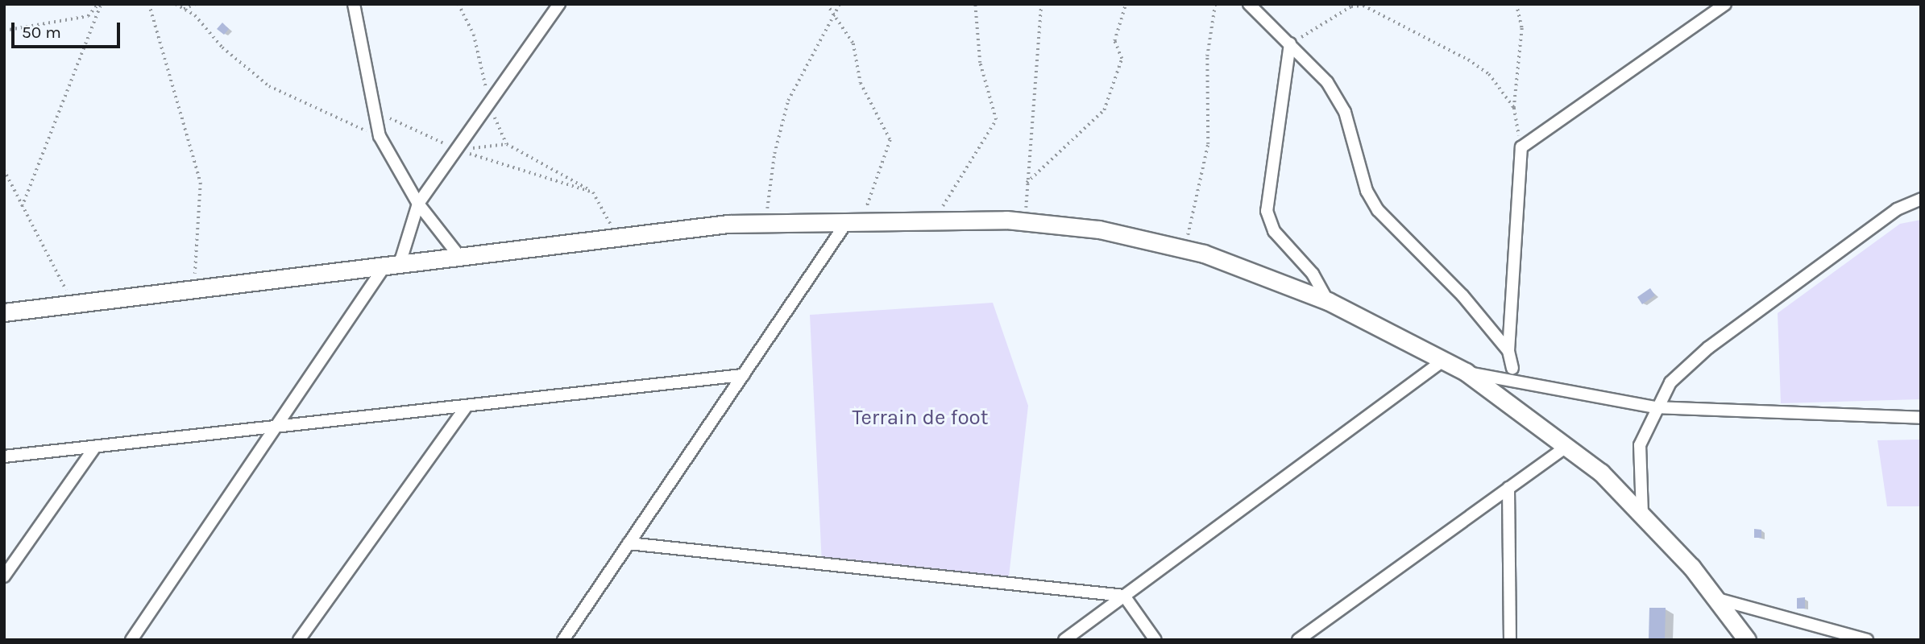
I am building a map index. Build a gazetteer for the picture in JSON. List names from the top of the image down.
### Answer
{
  "parks": ["Terrain de foot"],
  "scale_bar": "50 m"
}
